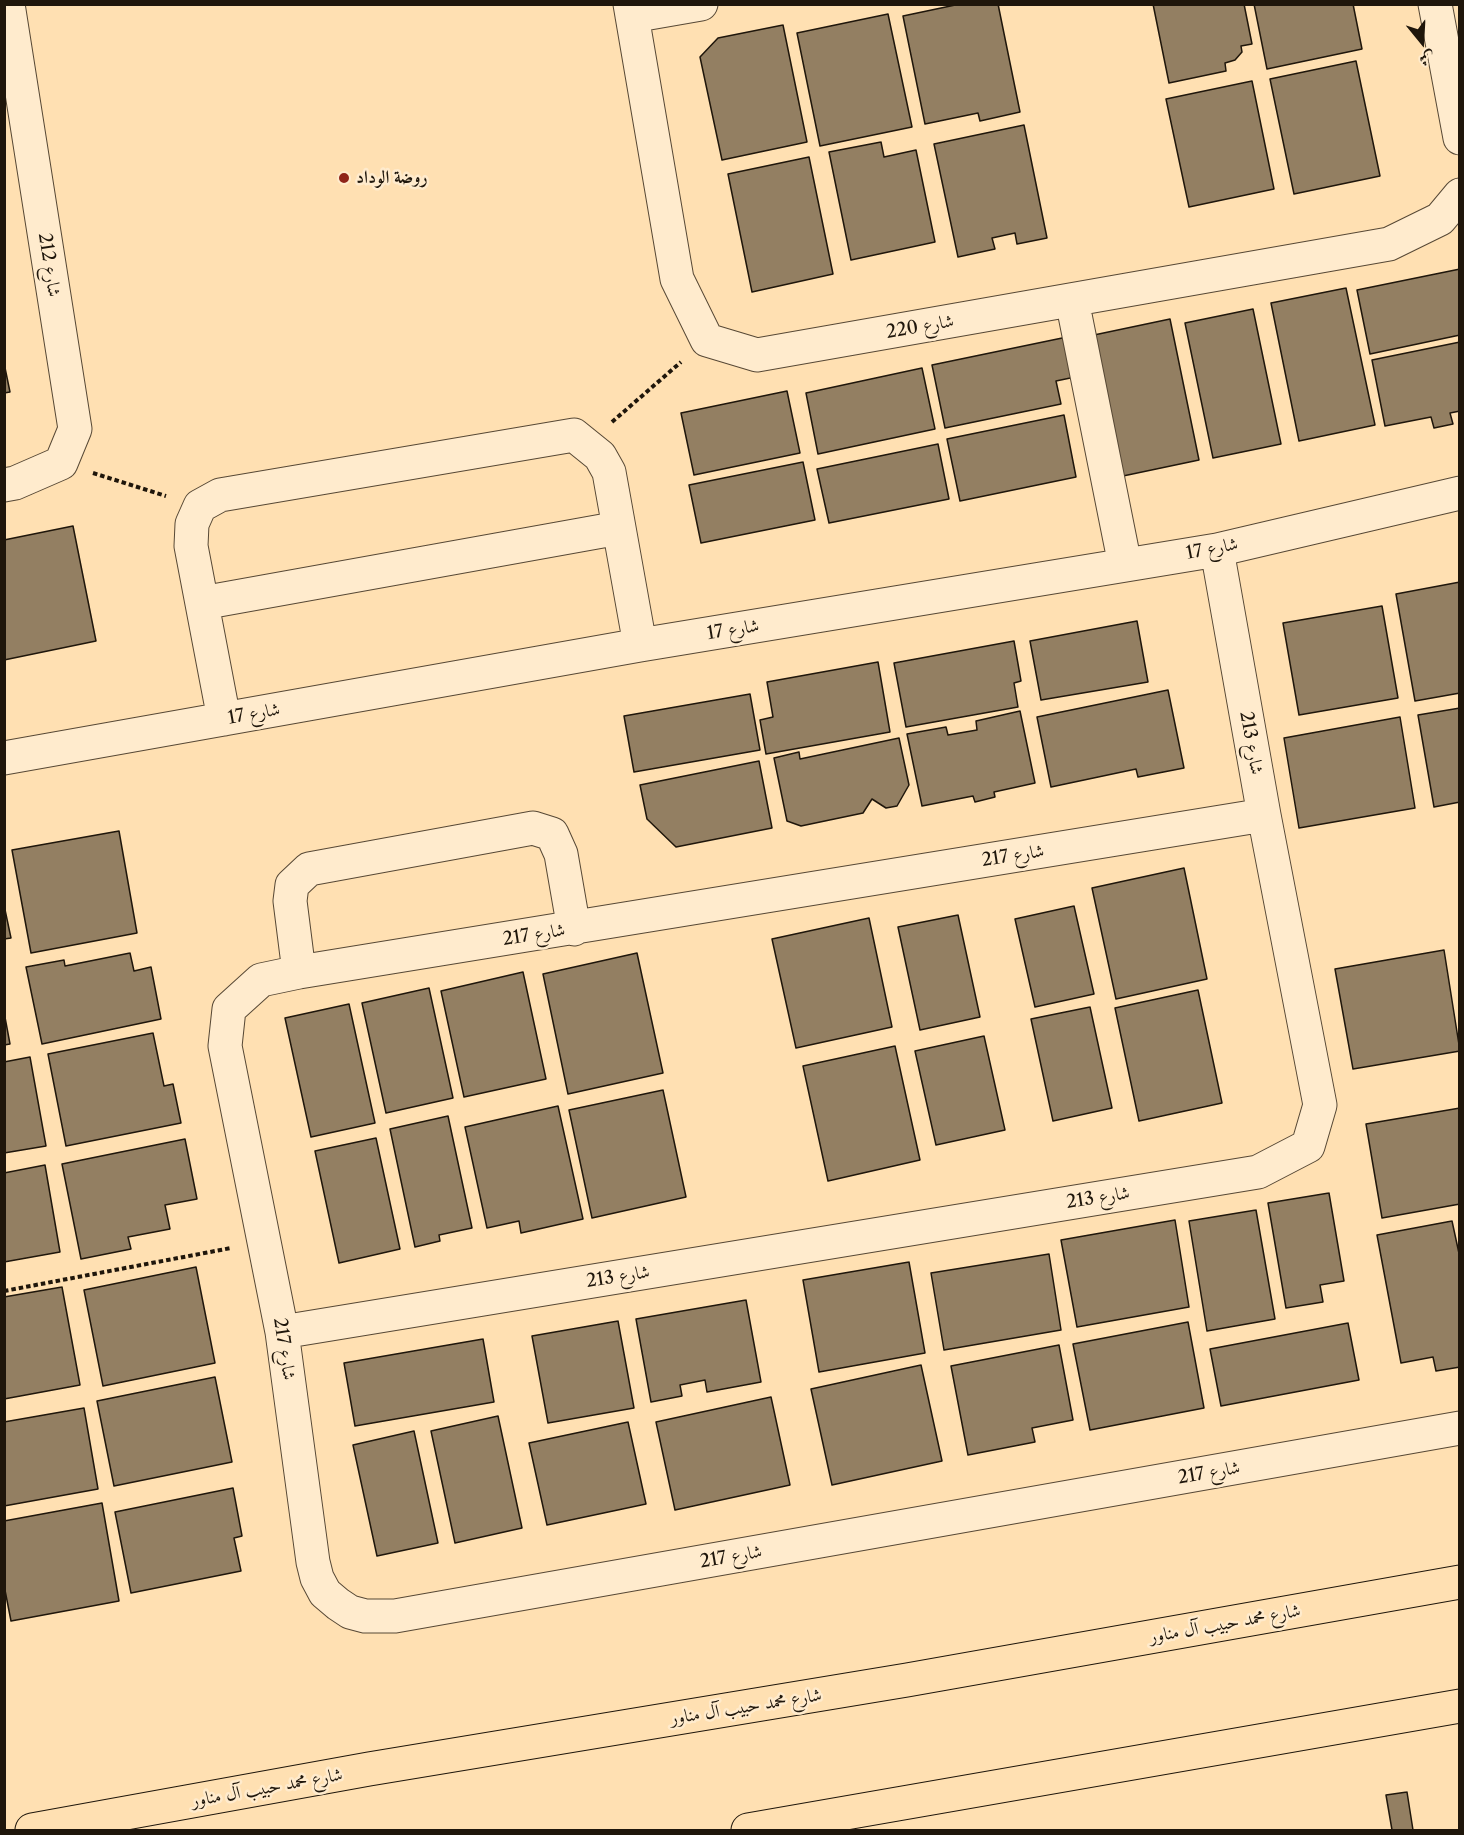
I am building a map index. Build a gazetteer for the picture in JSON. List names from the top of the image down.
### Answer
{
  "streets": {
    "main road": ["شارع محمد حبيب آل مناور"],
    "street": [
      "شارع 212",
      "شارع 220",
      "شارع 17",
      "شارع 213",
      "شارع 217"
    ]
  },
  "crossings": [
    ["شارع 17", "شارع 213"],
    ["شارع 213", "شارع 217"]
  ],
  "places": ["روضة الوداد"],
  "north": "bottom"
}
